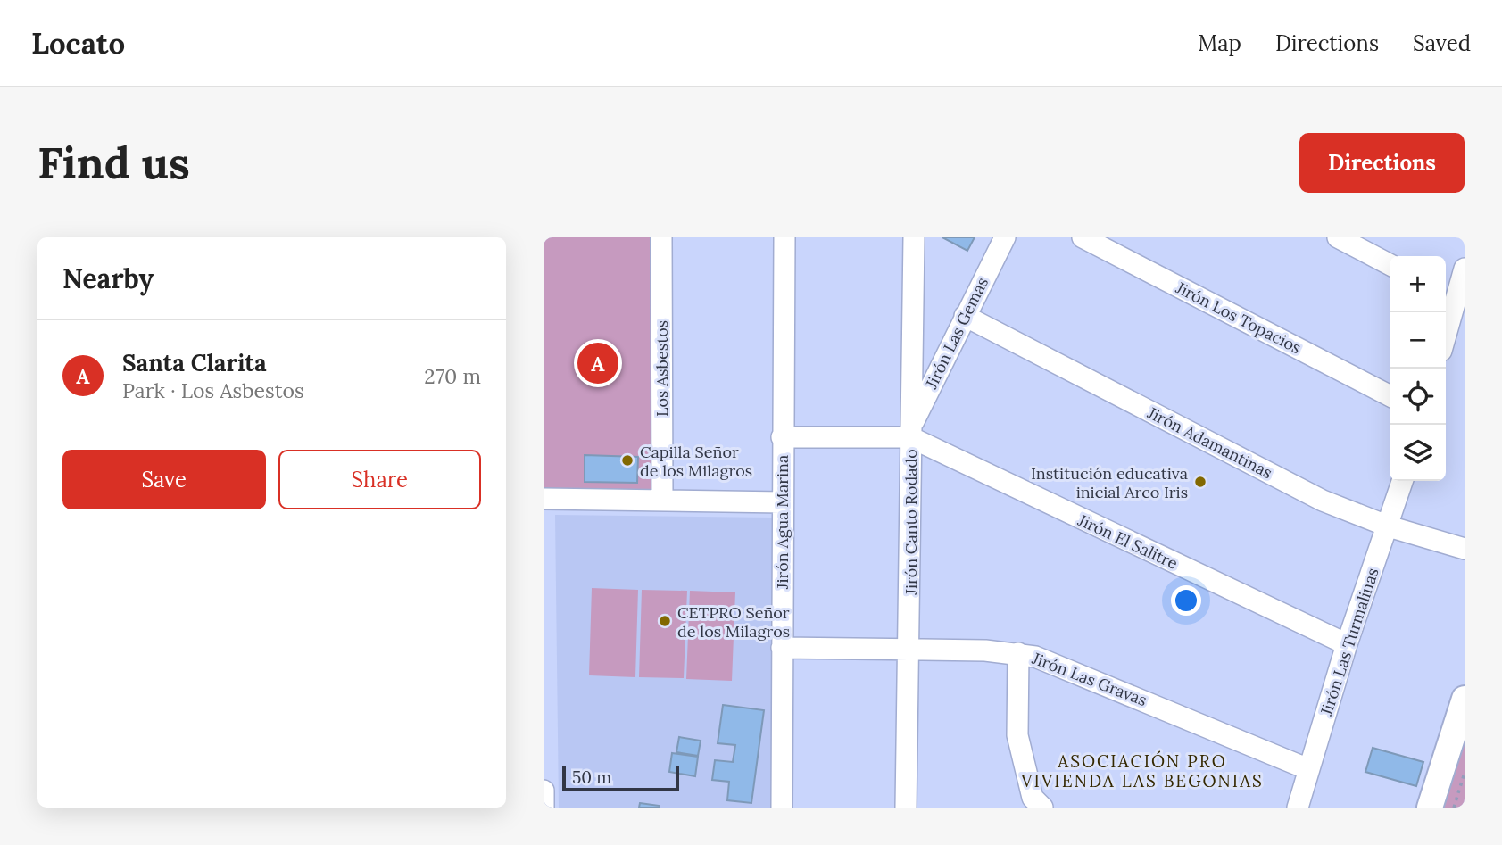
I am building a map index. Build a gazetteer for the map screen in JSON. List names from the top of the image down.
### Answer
{
  "streets": {
    "street": [
      "Jirón Los Topacios",
      "Jirón Las Gemas",
      "Los Asbestos",
      "Jirón Adamantinas",
      "Jirón Agua Marina",
      "Jirón Canto Rodado",
      "Jirón El Salitre",
      "Jirón Las Turmalinas",
      "Jirón Las Gravas"
    ]
  },
  "crossings": [
    ["Jirón Las Gemas", "Jirón Adamantinas"],
    ["Jirón Las Gemas", "Jirón Canto Rodado"],
    ["Jirón Las Gemas", "Jirón El Salitre"],
    ["Jirón Adamantinas", "Jirón Las Turmalinas"],
    ["Jirón Agua Marina", "Jirón Las Gravas"],
    ["Jirón Canto Rodado", "Jirón El Salitre"],
    ["Jirón Canto Rodado", "Jirón Las Gravas"],
    ["Jirón El Salitre", "Jirón Las Turmalinas"],
    ["Jirón Las Turmalinas", "Jirón Las Gravas"]
  ],
  "districts": ["ASOCIACIÓN PRO VIVIENDA LAS BEGONIAS"],
  "places": ["Capilla Señor de los Milagros", "Institución educativa inicial Arco Iris", "CETPRO Señor de los Milagros"],
  "scale_bar": "50 m",
  "page": {
    "header": "Locato",
    "nav": ["Map", "Directions", "Saved"],
    "buttons": [
      "Directions",
      ["Save", "Share"]
    ],
    "title": "Find us",
    "heading": "Nearby",
    "map_buttons": ["+", "−"],
    "list": [
      {
        "mark": "A",
        "name": "Santa Clarita",
        "note": "Park · Los Asbestos",
        "value": "270 m"
      }
    ],
    "pins": "A",
    "scale": "50 m"
  }
}
